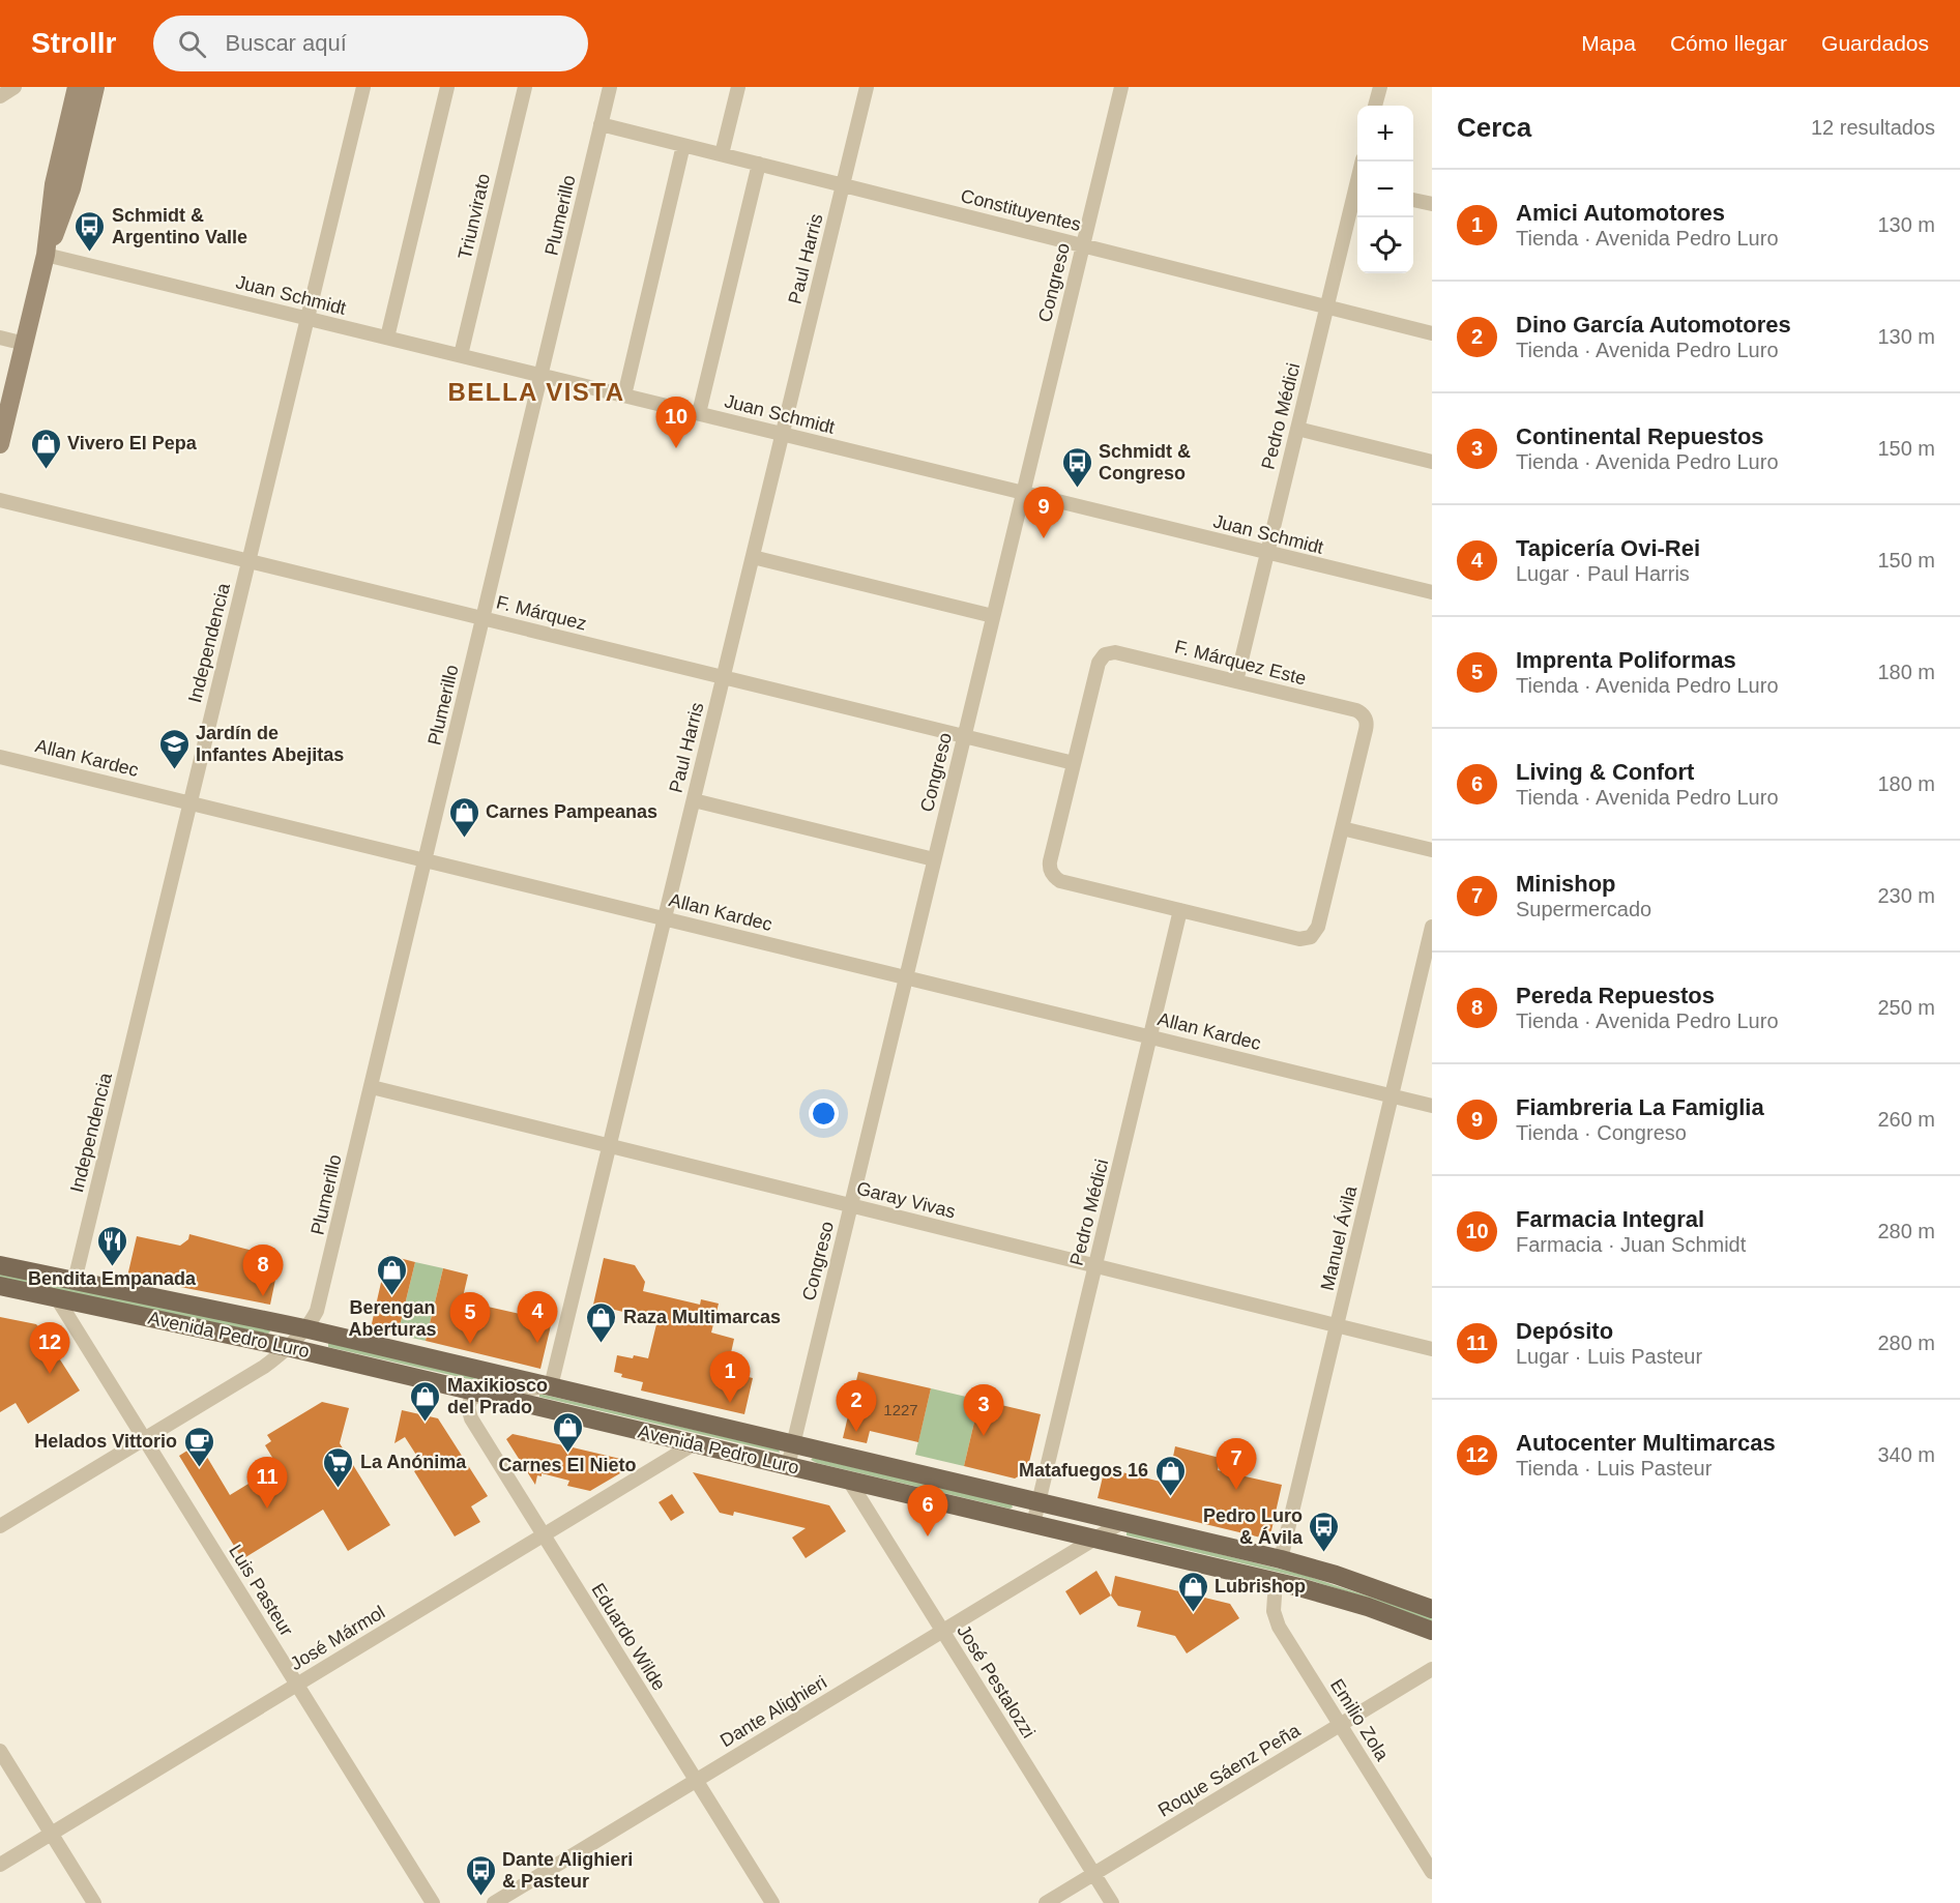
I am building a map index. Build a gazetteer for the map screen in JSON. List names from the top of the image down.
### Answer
{
  "streets": {
    "main road": ["Avenida Pedro Luro"],
    "street": [
      "Constituyentes",
      "Plumerillo",
      "Triunvirato",
      "Paul Harris",
      "Congreso",
      "Juan Schmidt",
      "Pedro Médici",
      "F. Márquez",
      "Independencia",
      "F. Márquez Este",
      "Allan Kardec",
      "Garay Vivas",
      "Manuel Ávila",
      "Luis Pasteur",
      "Eduardo Wilde",
      "José Mármol",
      "José Pestalozzi",
      "Dante Alighieri",
      "Emilio Zola",
      "Roque Sáenz Peña"
    ]
  },
  "crossings": [
    ["Constituyentes", "Plumerillo"],
    ["Constituyentes", "Paul Harris"],
    ["Constituyentes", "Congreso"],
    ["Constituyentes", "Pedro Médici"],
    ["Plumerillo", "Juan Schmidt"],
    ["Plumerillo", "F. Márquez"],
    ["Plumerillo", "Allan Kardec"],
    ["Plumerillo", "Garay Vivas"],
    ["Plumerillo", "Avenida Pedro Luro"],
    ["Plumerillo", "Luis Pasteur"],
    ["Triunvirato", "Juan Schmidt"],
    ["Paul Harris", "Juan Schmidt"],
    ["Paul Harris", "F. Márquez"],
    ["Paul Harris", "Allan Kardec"],
    ["Paul Harris", "Garay Vivas"],
    ["Paul Harris", "Avenida Pedro Luro"],
    ["Congreso", "Juan Schmidt"],
    ["Congreso", "F. Márquez"],
    ["Congreso", "Allan Kardec"],
    ["Congreso", "Garay Vivas"],
    ["Congreso", "Avenida Pedro Luro"],
    ["Juan Schmidt", "Pedro Médici"],
    ["Juan Schmidt", "Independencia"],
    ["Pedro Médici", "F. Márquez Este"],
    ["Pedro Médici", "Allan Kardec"],
    ["Pedro Médici", "Garay Vivas"],
    ["Pedro Médici", "Avenida Pedro Luro"],
    ["F. Márquez", "Independencia"],
    ["F. Márquez", "F. Márquez Este"],
    ["Independencia", "Allan Kardec"],
    ["Independencia", "Avenida Pedro Luro"],
    ["Allan Kardec", "Manuel Ávila"],
    ["Garay Vivas", "Manuel Ávila"],
    ["Manuel Ávila", "Avenida Pedro Luro"],
    ["Avenida Pedro Luro", "Luis Pasteur"],
    ["Avenida Pedro Luro", "Eduardo Wilde"],
    ["Avenida Pedro Luro", "José Mármol"],
    ["Avenida Pedro Luro", "José Pestalozzi"],
    ["Avenida Pedro Luro", "Dante Alighieri"],
    ["Avenida Pedro Luro", "Emilio Zola"],
    ["Luis Pasteur", "José Mármol"],
    ["Eduardo Wilde", "José Mármol"],
    ["Eduardo Wilde", "Dante Alighieri"],
    ["José Pestalozzi", "Dante Alighieri"],
    ["José Pestalozzi", "Roque Sáenz Peña"],
    ["Emilio Zola", "Roque Sáenz Peña"]
  ],
  "districts": ["BELLA VISTA"],
  "places": {
    "bus stop": [
      "Schmidt & Argentino Valle",
      "Schmidt & Congreso",
      "Pedro Luro & Ávila",
      "Dante Alighieri & Pasteur"
    ],
    "shop": [
      "Vivero El Pepa",
      "Carnes Pampeanas",
      "Berengan Aberturas",
      "Raza Multimarcas",
      "Maxikiosco del Prado",
      "Carnes El Nieto",
      "Matafuegos 16",
      "Lubrishop"
    ],
    "school or university": ["Jardín de Infantes Abejitas"],
    "restaurant": ["Bendita Empanada"],
    "cafe": ["Helados Vittorio"],
    "supermarket": ["La Anónima"]
  },
  "house_numbers": ["1227"],
  "page": {
    "header": "Strollr",
    "search": "Buscar aquí",
    "nav": ["Mapa", "Cómo llegar", "Guardados"],
    "heading": ["Cerca", "12 resultados"],
    "map_buttons": ["+", "−"],
    "list": [
      {
        "mark": "1",
        "name": "Amici Automotores",
        "note": "Tienda · Avenida Pedro Luro",
        "value": "130 m"
      },
      {
        "mark": "2",
        "name": "Dino García Automotores",
        "note": "Tienda · Avenida Pedro Luro",
        "value": "130 m"
      },
      {
        "mark": "3",
        "name": "Continental Repuestos",
        "note": "Tienda · Avenida Pedro Luro",
        "value": "150 m"
      },
      {
        "mark": "4",
        "name": "Tapicería Ovi-Rei",
        "note": "Lugar · Paul Harris",
        "value": "150 m"
      },
      {
        "mark": "5",
        "name": "Imprenta Poliformas",
        "note": "Tienda · Avenida Pedro Luro",
        "value": "180 m"
      },
      {
        "mark": "6",
        "name": "Living & Confort",
        "note": "Tienda · Avenida Pedro Luro",
        "value": "180 m"
      },
      {
        "mark": "7",
        "name": "Minishop",
        "note": "Supermercado",
        "value": "230 m"
      },
      {
        "mark": "8",
        "name": "Pereda Repuestos",
        "note": "Tienda · Avenida Pedro Luro",
        "value": "250 m"
      },
      {
        "mark": "9",
        "name": "Fiambreria La Famiglia",
        "note": "Tienda · Congreso",
        "value": "260 m"
      },
      {
        "mark": "10",
        "name": "Farmacia Integral",
        "note": "Farmacia · Juan Schmidt",
        "value": "280 m"
      },
      {
        "mark": "11",
        "name": "Depósito",
        "note": "Lugar · Luis Pasteur",
        "value": "280 m"
      },
      {
        "mark": "12",
        "name": "Autocenter Multimarcas",
        "note": "Tienda · Luis Pasteur",
        "value": "340 m"
      }
    ],
    "pins": [
      "10",
      "9",
      "8",
      "4",
      "5",
      "12",
      "1",
      "2",
      "3",
      "7",
      "11",
      "6"
    ]
  }
}
